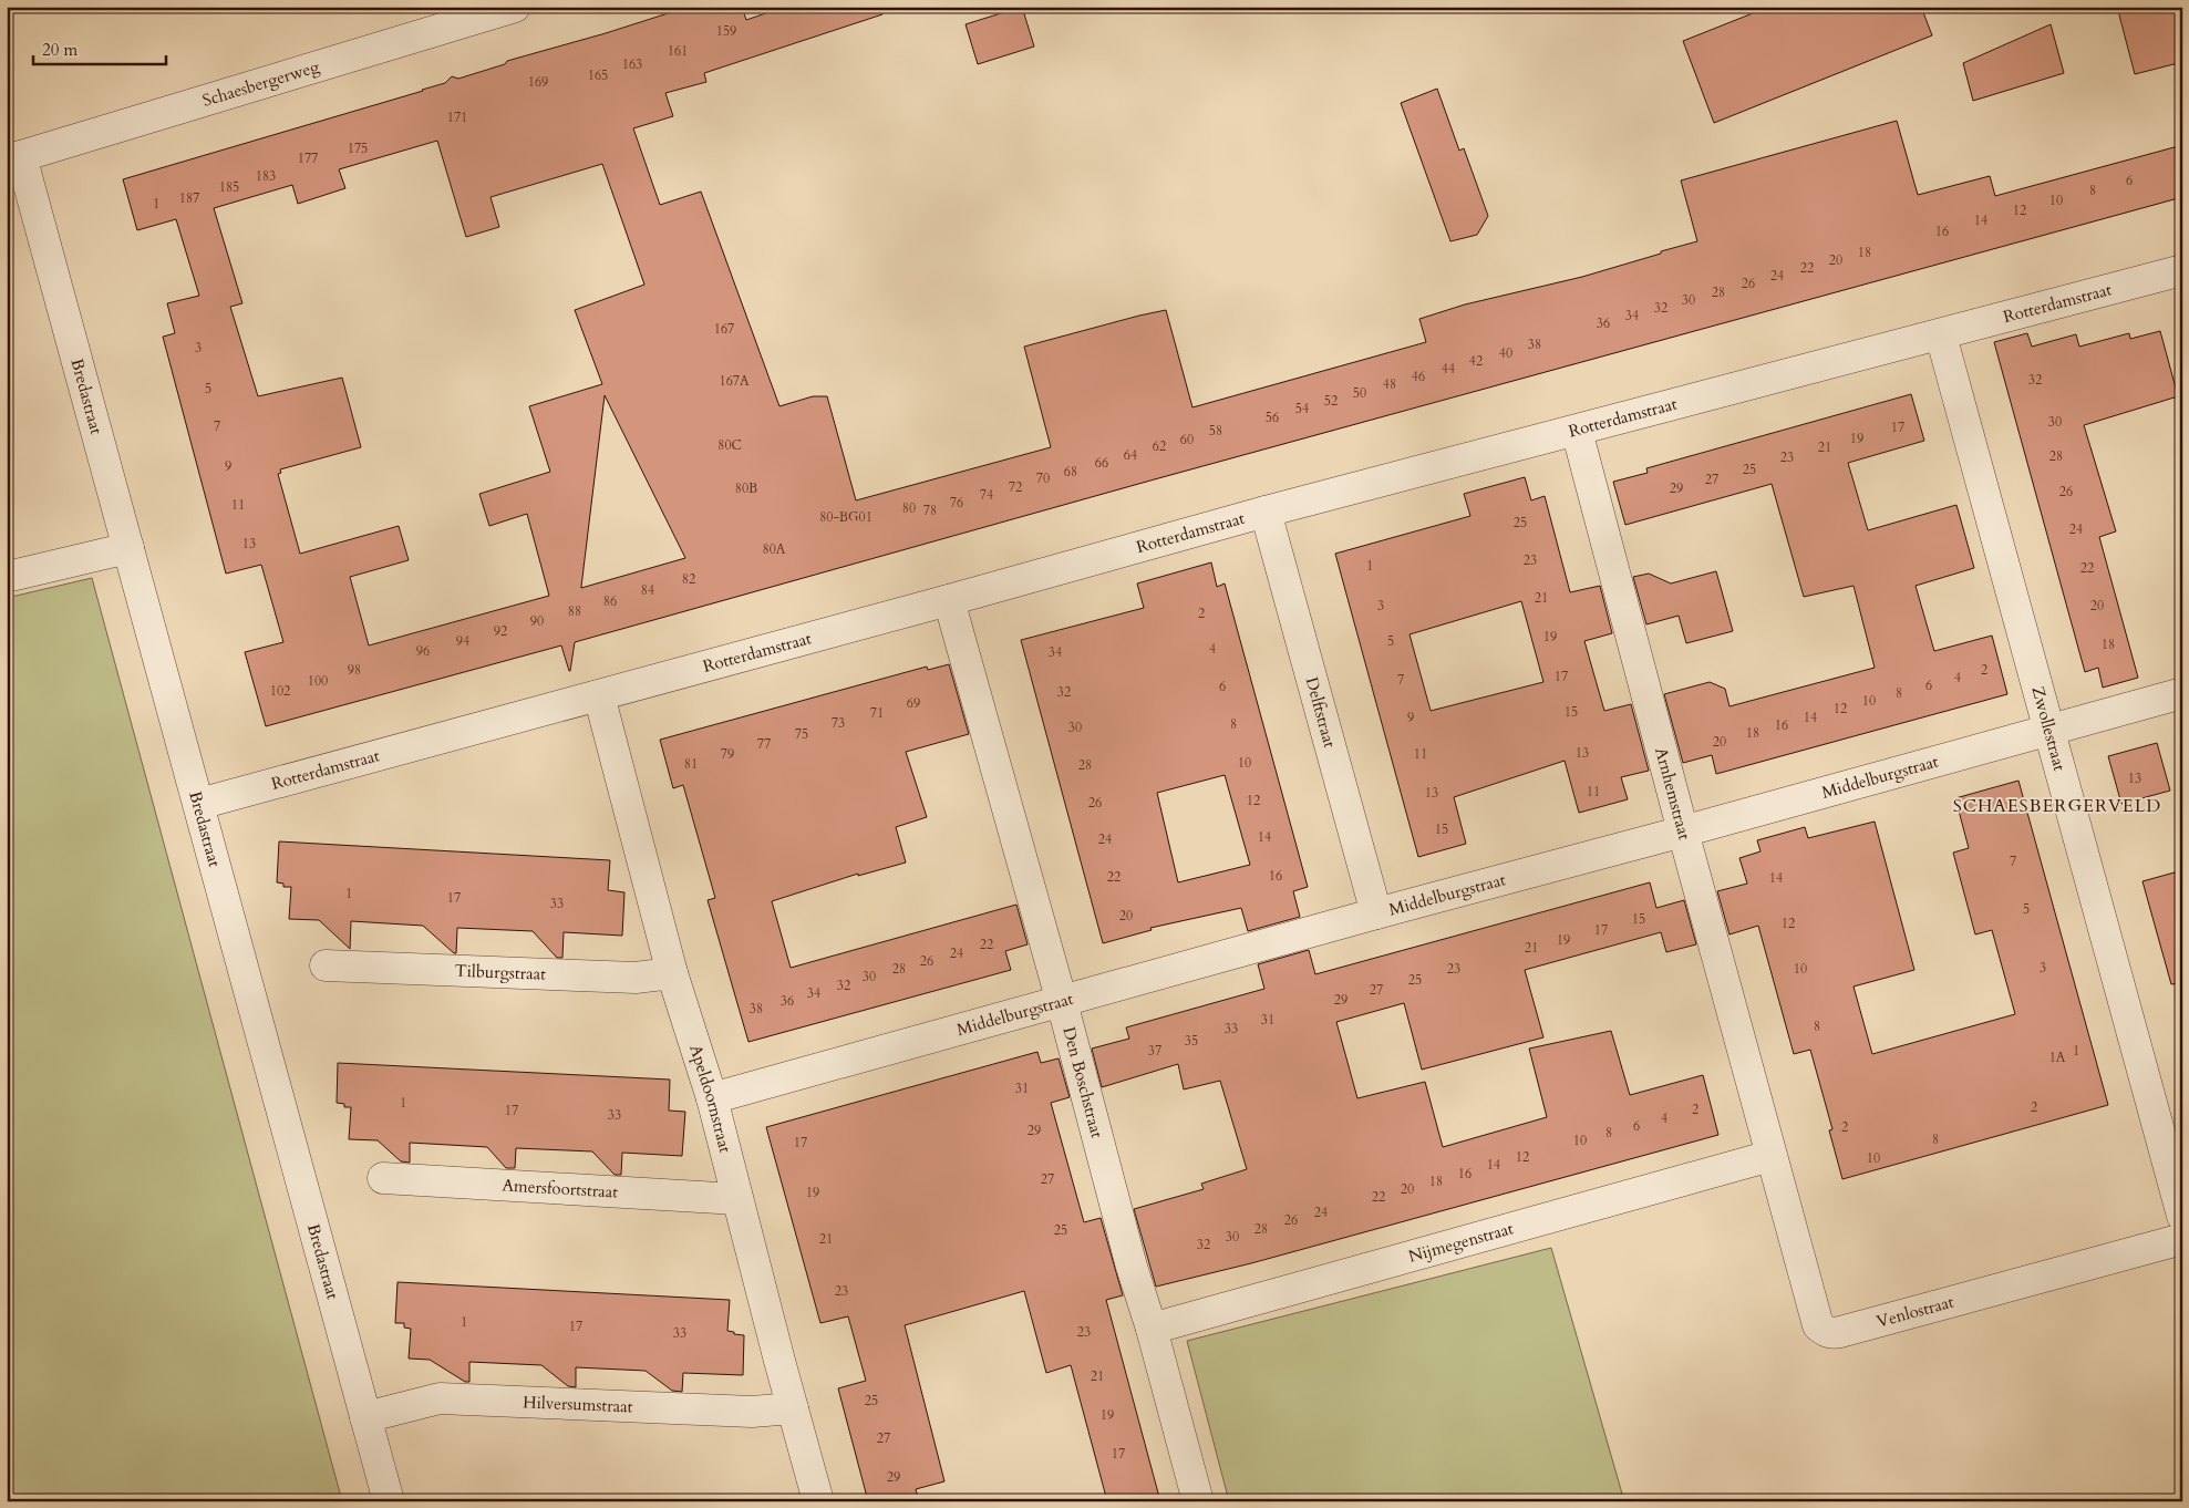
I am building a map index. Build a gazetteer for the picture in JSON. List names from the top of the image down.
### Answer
{
  "streets": {
    "street": [
      "Schaesbergerweg",
      "Rotterdamstraat",
      "Bredastraat",
      "Delftstraat",
      "Zwollestraat",
      "Middelburgstraat",
      "Arnhemstraat",
      "Tilburgstraat",
      "Den Boschstraat",
      "Apeldoornstraat",
      "Amersfoortstraat",
      "Nijmegenstraat",
      "Venlostraat",
      "Hilversumstraat"
    ]
  },
  "crossings": [
    ["Schaesbergerweg", "Bredastraat"],
    ["Rotterdamstraat", "Bredastraat"],
    ["Rotterdamstraat", "Delftstraat"],
    ["Rotterdamstraat", "Zwollestraat"],
    ["Rotterdamstraat", "Arnhemstraat"],
    ["Rotterdamstraat", "Den Boschstraat"],
    ["Rotterdamstraat", "Apeldoornstraat"],
    ["Bredastraat", "Hilversumstraat"],
    ["Delftstraat", "Middelburgstraat"],
    ["Zwollestraat", "Middelburgstraat"],
    ["Middelburgstraat", "Arnhemstraat"],
    ["Middelburgstraat", "Den Boschstraat"],
    ["Middelburgstraat", "Apeldoornstraat"],
    ["Arnhemstraat", "Nijmegenstraat"],
    ["Arnhemstraat", "Venlostraat"],
    ["Tilburgstraat", "Apeldoornstraat"],
    ["Den Boschstraat", "Nijmegenstraat"],
    ["Apeldoornstraat", "Amersfoortstraat"],
    ["Apeldoornstraat", "Hilversumstraat"],
    ["Nijmegenstraat", "Venlostraat"]
  ],
  "districts": ["SCHAESBERGERVELD"],
  "house_numbers": [
    "159",
    "161",
    "163",
    "165",
    "169",
    "171",
    "175",
    "177",
    "183",
    "6",
    "185",
    "8",
    "187",
    "10",
    "1",
    "12",
    "14",
    "16",
    "18",
    "20",
    "22",
    "24",
    "26",
    "28",
    "30",
    "32",
    "34",
    "36",
    "167",
    "38",
    "3",
    "40",
    "42",
    "44",
    "46",
    "32",
    "167A",
    "48",
    "5",
    "50",
    "52",
    "54",
    "56",
    "30",
    "7",
    "17",
    "58",
    "19",
    "60",
    "80C",
    "62",
    "21",
    "64",
    "28",
    "23",
    "66",
    "9",
    "25",
    "68",
    "70",
    "27",
    "72",
    "80B",
    "29",
    "26",
    "74",
    "76",
    "11",
    "80",
    "78",
    "80-BG01",
    "25",
    "24",
    "13",
    "80A",
    "23",
    "1",
    "22",
    "82",
    "84",
    "21",
    "86",
    "3",
    "20",
    "88",
    "2",
    "90",
    "92",
    "19",
    "94",
    "5",
    "18",
    "4",
    "96",
    "34",
    "98",
    "2",
    "17",
    "4",
    "7",
    "100",
    "6",
    "6",
    "102",
    "32",
    "8",
    "10",
    "69",
    "12",
    "15",
    "71",
    "9",
    "14",
    "73",
    "8",
    "16",
    "30",
    "18",
    "75",
    "20",
    "77",
    "13",
    "79",
    "11",
    "10",
    "81",
    "28",
    "13",
    "11",
    "13",
    "12",
    "26",
    "15",
    "14",
    "24",
    "7",
    "16",
    "22",
    "14",
    "1",
    "17",
    "33",
    "5",
    "20",
    "15",
    "12",
    "17",
    "19",
    "22",
    "21",
    "24",
    "26",
    "3",
    "28",
    "23",
    "10",
    "30",
    "25",
    "32",
    "27",
    "34",
    "29",
    "36",
    "38",
    "31",
    "8",
    "33",
    "35",
    "37",
    "1",
    "1A",
    "31",
    "1",
    "2",
    "2",
    "17",
    "33",
    "4",
    "6",
    "2",
    "29",
    "8",
    "8",
    "10",
    "17",
    "12",
    "10",
    "14",
    "16",
    "27",
    "18",
    "20",
    "19",
    "22",
    "24",
    "26",
    "28",
    "25",
    "30",
    "21",
    "32",
    "23",
    "1",
    "17",
    "23",
    "33",
    "21",
    "25",
    "19",
    "27",
    "17",
    "29"
  ],
  "scale_bar": "20 m"
}
